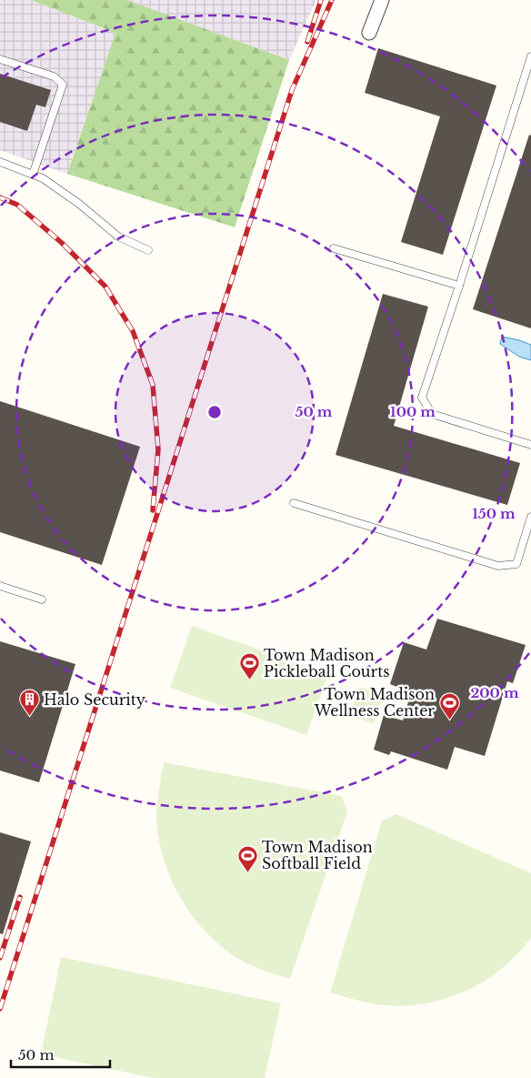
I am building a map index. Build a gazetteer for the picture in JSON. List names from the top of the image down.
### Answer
{
  "places": {
    "sports": ["Town Madison Pickleball Courts", "Town Madison Wellness Center", "Town Madison Softball Field"],
    "building": ["Halo Security"]
  },
  "scale_bar": "50 m",
  "rings": [
    "50 m",
    "100 m",
    "150 m",
    "200 m"
  ]
}
